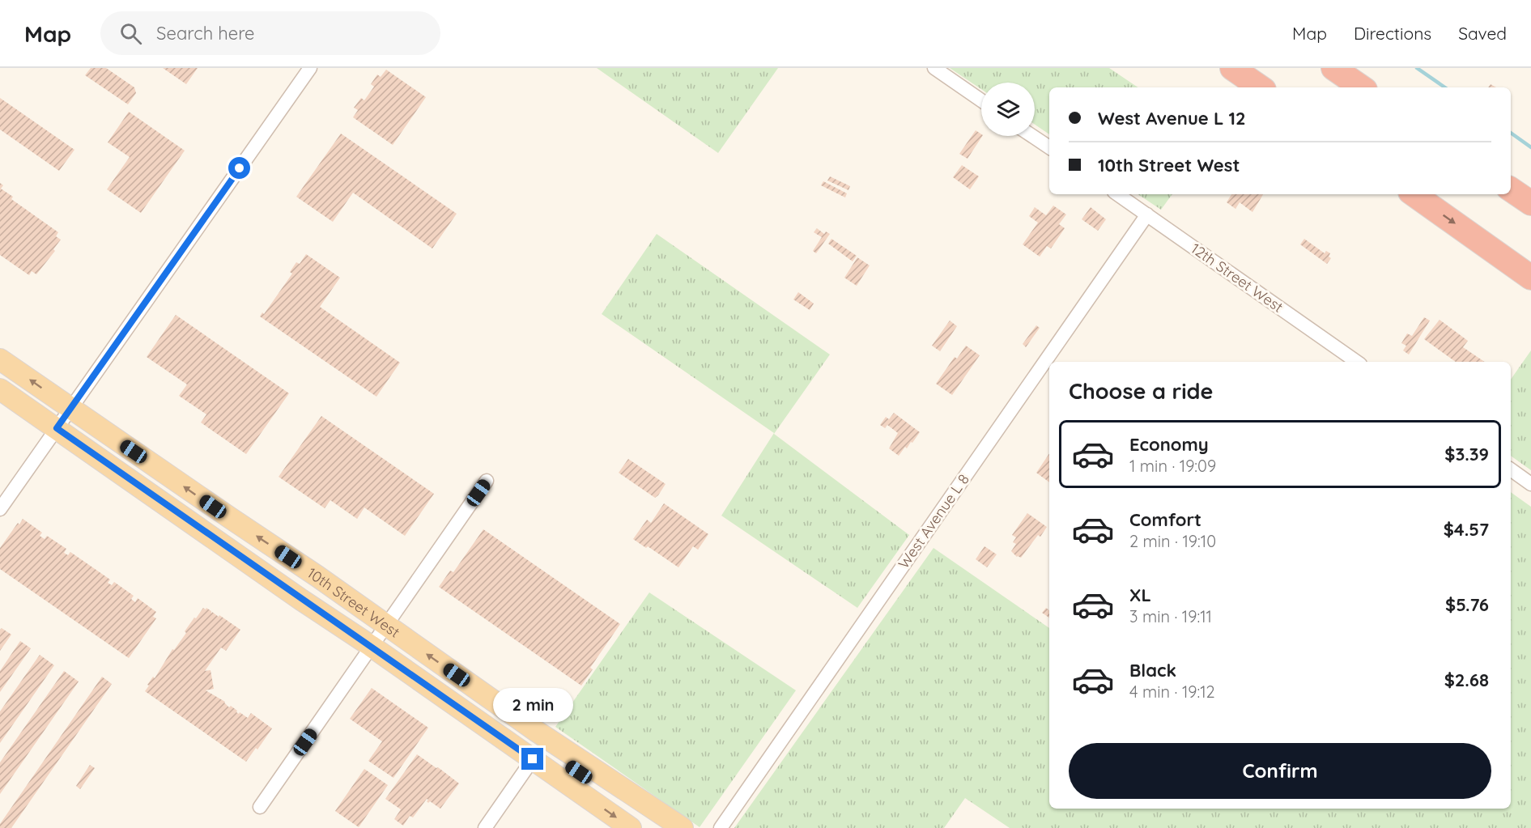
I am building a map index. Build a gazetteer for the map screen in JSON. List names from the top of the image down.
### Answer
{
  "streets": {
    "main road": ["10th Street West"],
    "street": ["12th Street West", "West Avenue L 8"]
  },
  "crossings": [
    ["12th Street West", "West Avenue L 8"]
  ],
  "page": {
    "header": "Map",
    "search": "Search here",
    "nav": ["Map", "Directions", "Saved"],
    "banner": ["West Avenue L 12", "10th Street West"],
    "heading": "Choose a ride",
    "list": [
      {
        "name": "Economy",
        "note": "1 min · 19:09",
        "value": "$3.39"
      },
      {
        "name": "Comfort",
        "note": "2 min · 19:10",
        "value": "$4.57"
      },
      {
        "name": "XL",
        "note": "3 min · 19:11",
        "value": "$5.76"
      },
      {
        "name": "Black",
        "note": "4 min · 19:12",
        "value": "$2.68"
      }
    ],
    "bubble": "2 min",
    "buttons": "Confirm"
  }
}
